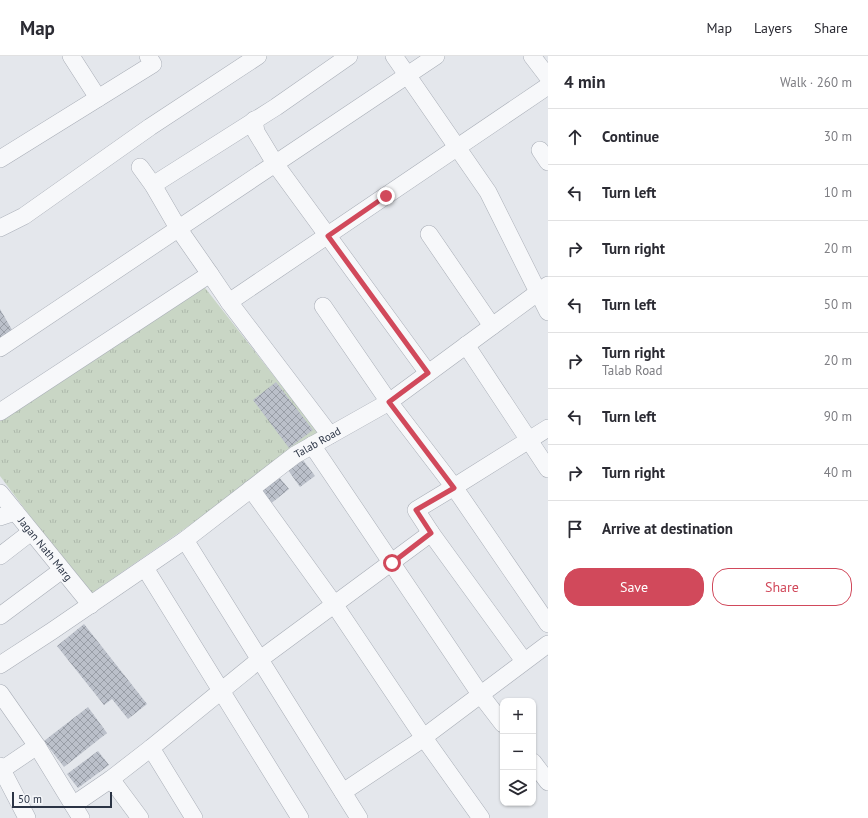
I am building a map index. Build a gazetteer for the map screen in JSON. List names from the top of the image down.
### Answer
{
  "streets": {
    "street": ["Talab Road", "Jagan Nath Marg"]
  },
  "crossings": [
    ["Talab Road", "Jagan Nath Marg"]
  ],
  "scale_bar": "50 m",
  "page": {
    "header": "Map",
    "nav": ["Map", "Layers", "Share"],
    "heading": ["4 min", "Walk · 260 m"],
    "list": [
      ["Continue", "30 m"],
      ["Turn left", "10 m"],
      ["Turn right", "20 m"],
      ["Turn left", "50 m"],
      ["Turn right", "Talab Road", "20 m"],
      ["Turn left", "90 m"],
      ["Turn right", "40 m"],
      "Arrive at destination"
    ],
    "buttons": ["Save", "Share"],
    "map_buttons": ["+", "−"],
    "scale": "50 m"
  }
}
